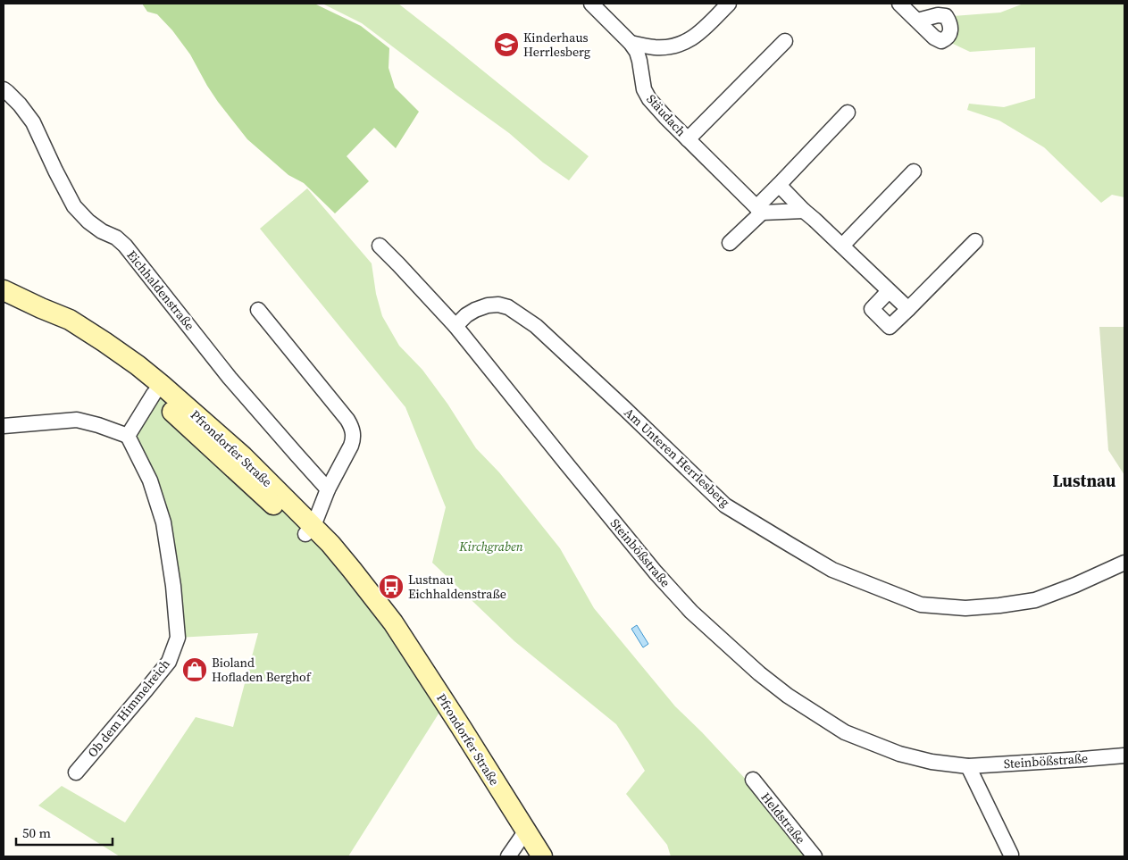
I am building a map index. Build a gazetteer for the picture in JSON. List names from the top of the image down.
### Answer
{
  "streets": {
    "street": [
      "Stäudach",
      "Eichhaldenstraße",
      "Pfrondorfer Straße",
      "Am Unteren Herrlesberg",
      "Steinbößstraße",
      "Ob dem Himmelreich",
      "Heldstraße"
    ]
  },
  "crossings": [
    ["Am Unteren Herrlesberg", "Steinbößstraße"]
  ],
  "districts": ["Lustnau"],
  "parks": ["Kirchgraben"],
  "places": {
    "school or university": ["Kinderhaus Herrlesberg"],
    "bus stop": ["Lustnau Eichhaldenstraße"],
    "shop": ["Bioland Hofladen Berghof"]
  },
  "scale_bar": "50 m"
}
